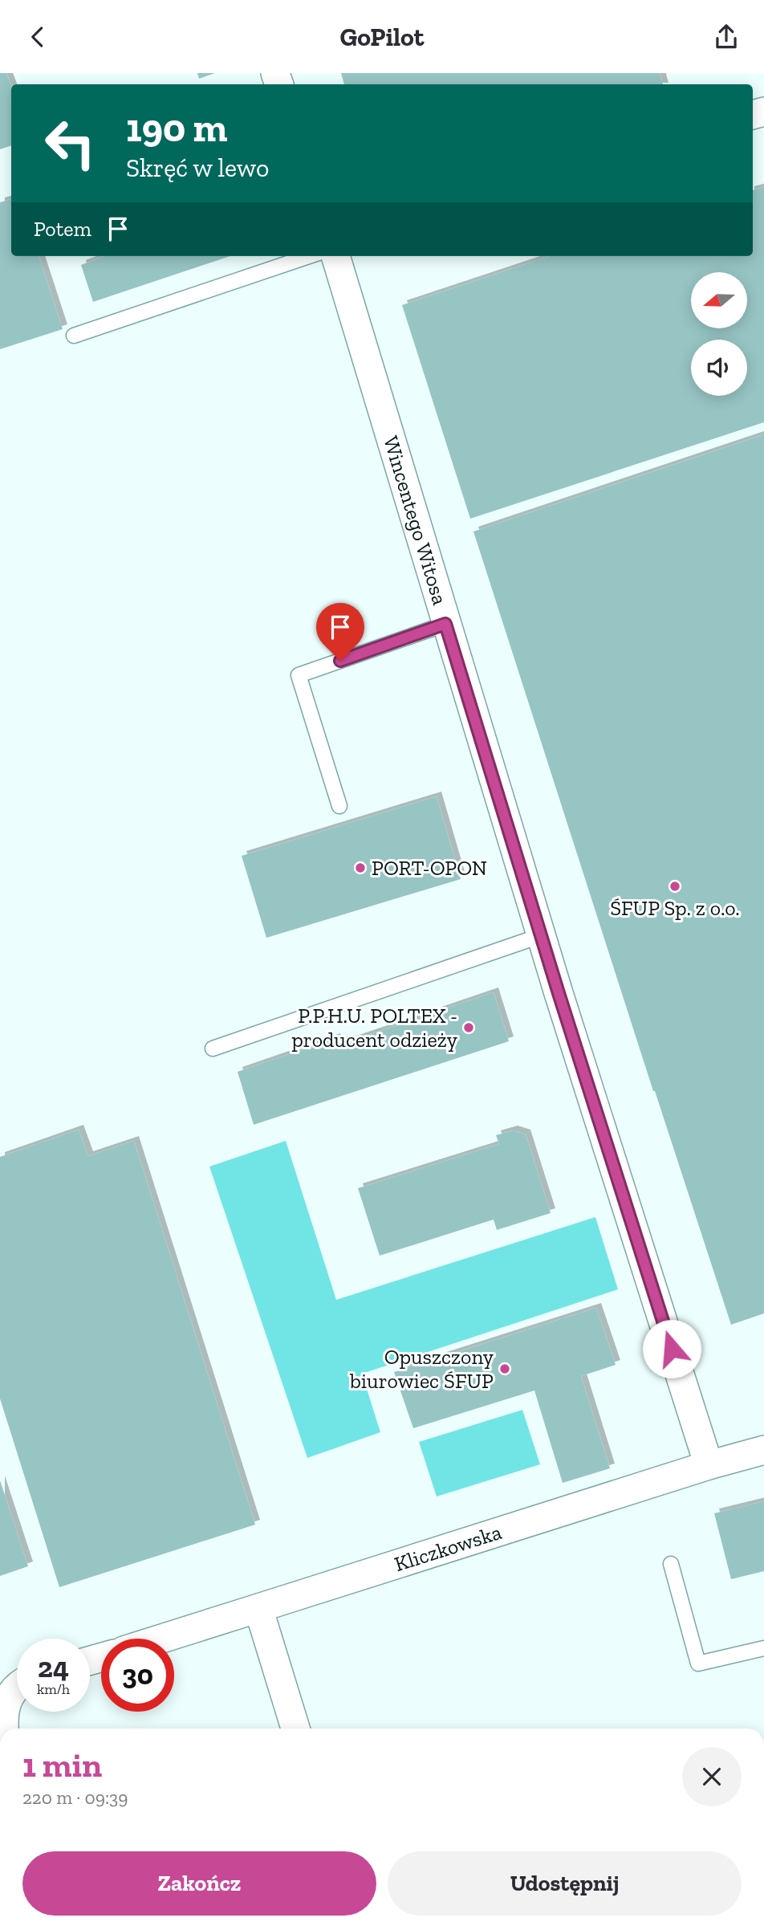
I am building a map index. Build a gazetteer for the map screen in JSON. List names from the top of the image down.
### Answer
{
  "streets": {
    "street": ["Wincentego Witosa", "Kliczkowska"]
  },
  "crossings": [
    ["Wincentego Witosa", "Kliczkowska"]
  ],
  "places": [
    "PORT-OPON",
    "ŚFUP Sp. z o.o.",
    "P.P.H.U. POLTEX - producent odzieży",
    "Opuszczony biurowiec ŚFUP"
  ],
  "north": "left",
  "page": {
    "header": "GoPilot",
    "turn": ["190 m", "Skręć w lewo"],
    "then": "Potem",
    "speed": "24 km/h",
    "limit": "30",
    "heading": ["1 min", "220 m · 09:39"],
    "buttons": ["Zakończ", "Udostępnij"]
  }
}
